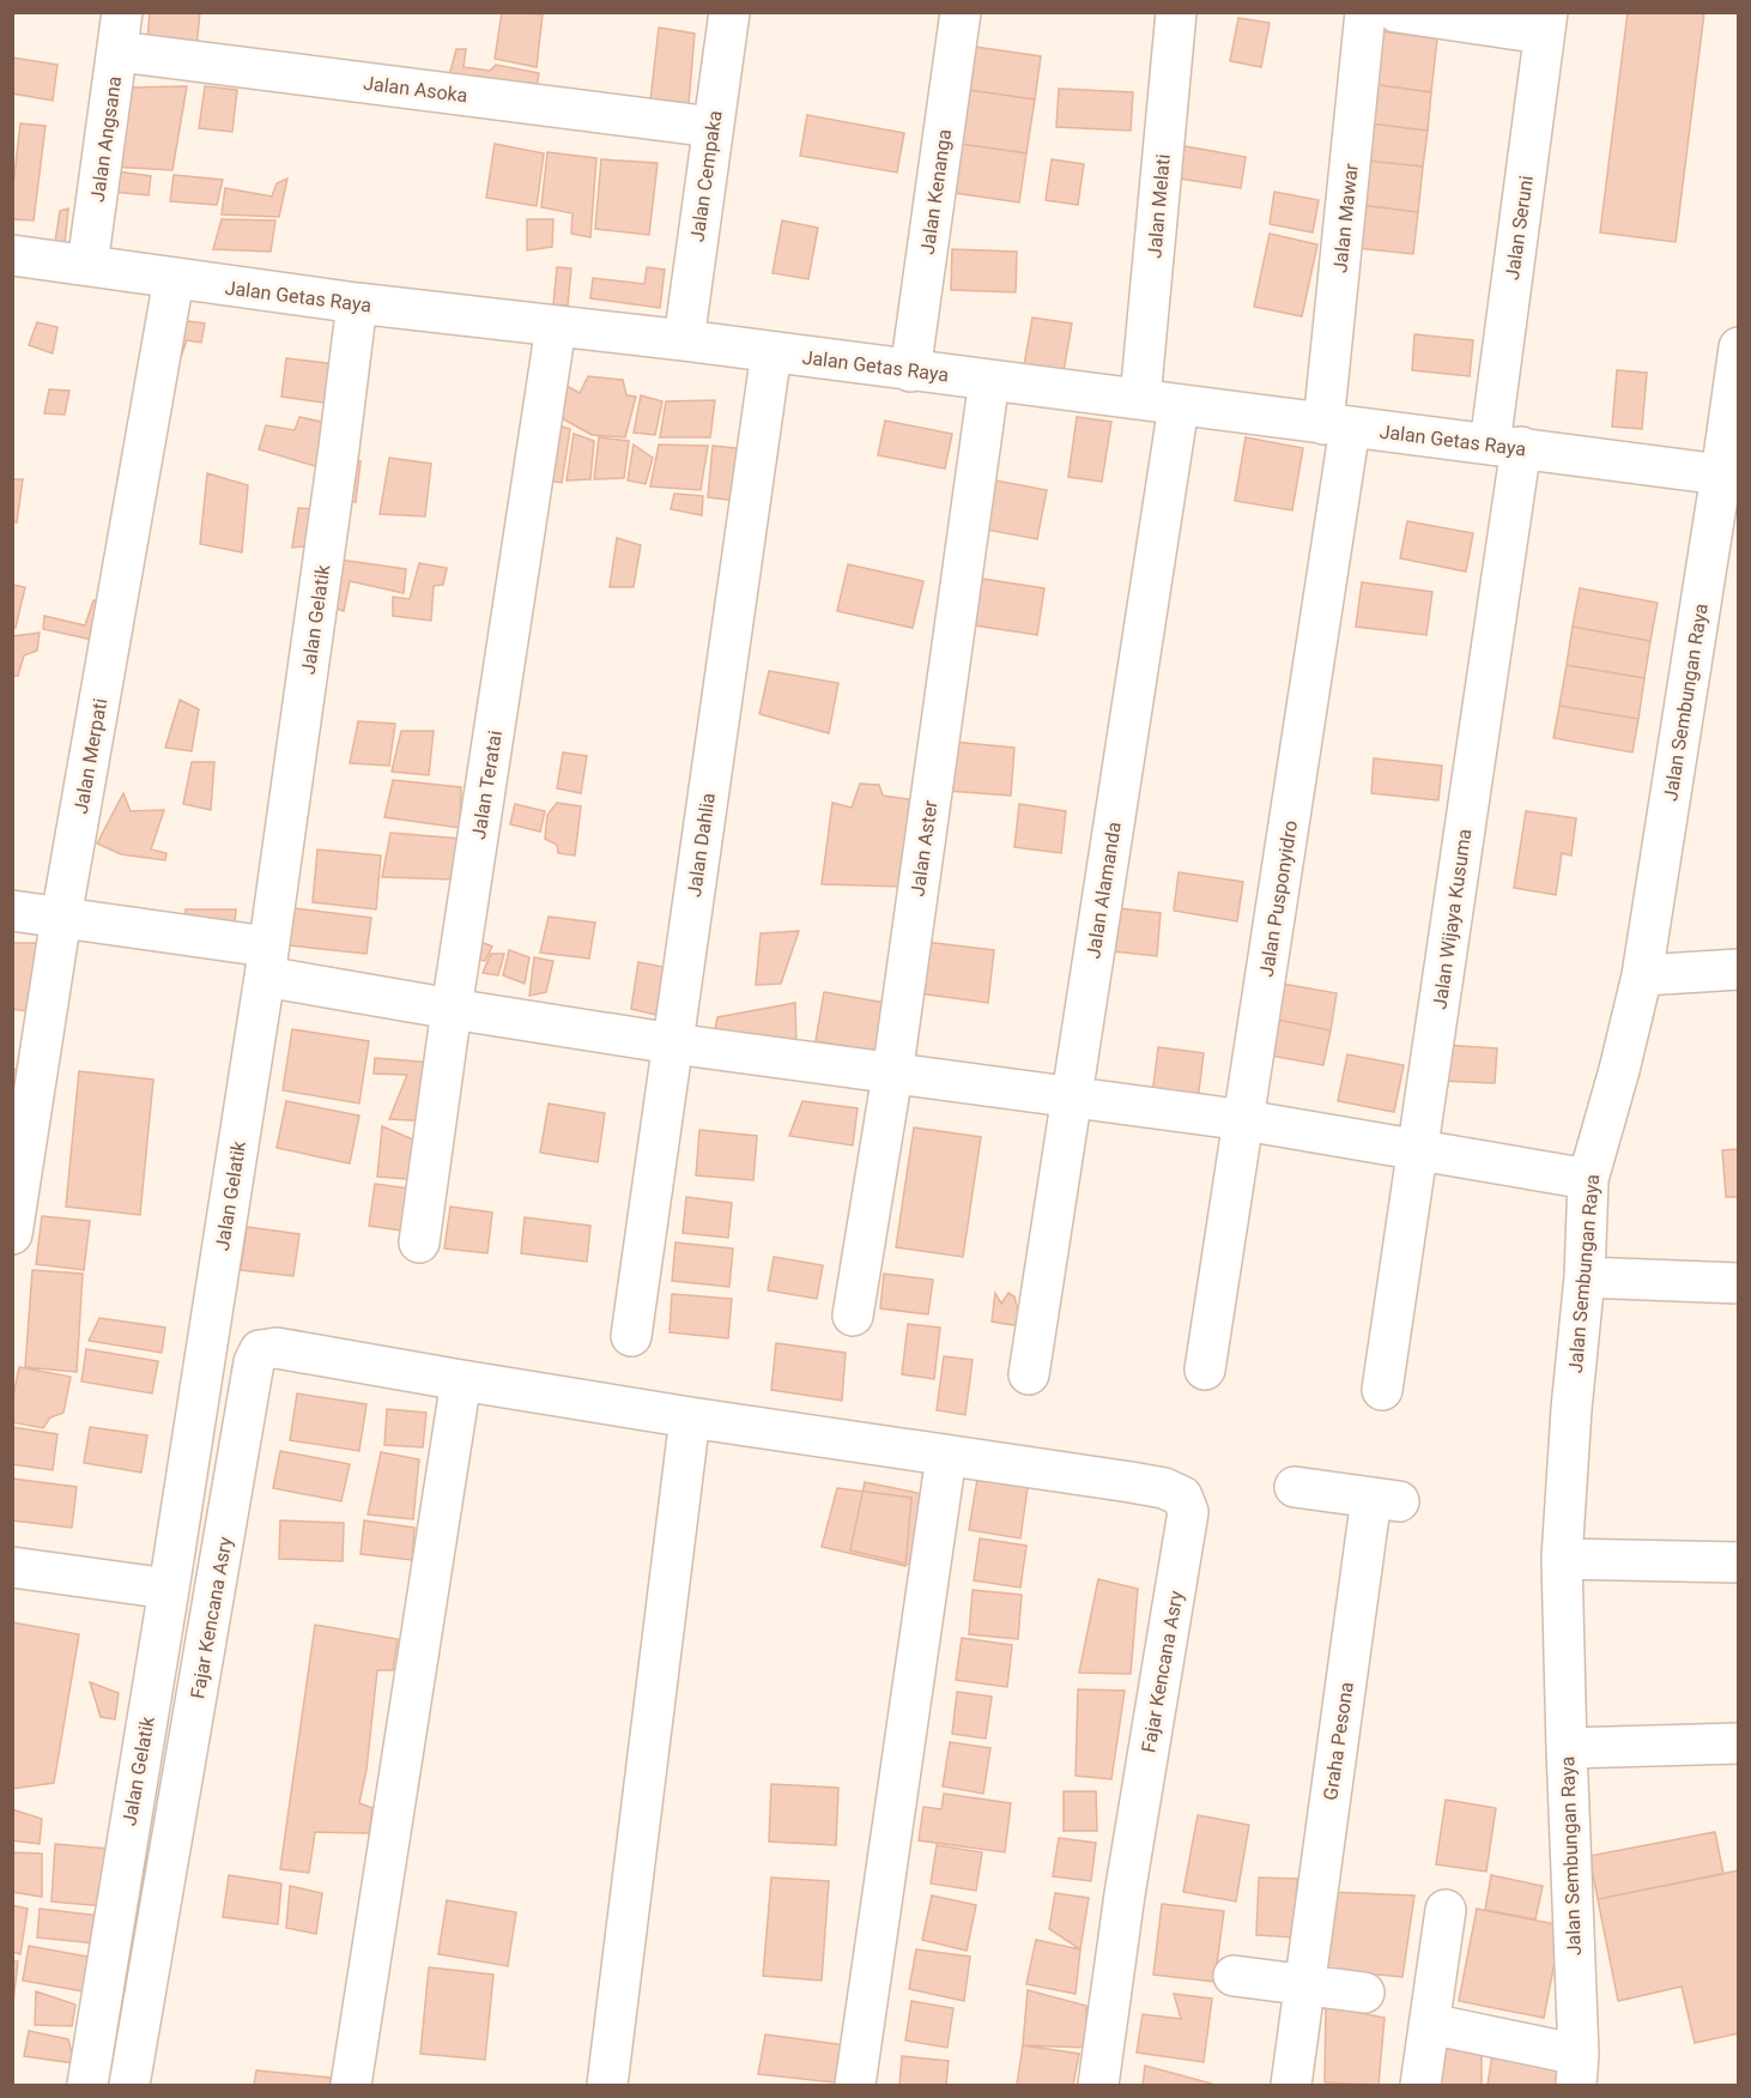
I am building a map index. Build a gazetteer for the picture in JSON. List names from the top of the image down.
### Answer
{
  "streets": {
    "street": [
      "Jalan Asoka",
      "Jalan Angsana",
      "Jalan Cempaka",
      "Jalan Kenanga",
      "Jalan Melati",
      "Jalan Mawar",
      "Jalan Seruni",
      "Jalan Getas Raya",
      "Jalan Gelatik",
      "Jalan Sembungan Raya",
      "Jalan Merpati",
      "Jalan Teratai",
      "Jalan Dahlia",
      "Jalan Aster",
      "Jalan Alamanda",
      "Jalan Pusponyidro",
      "Jalan Wijaya Kusuma",
      "Fajar Kencana Asry",
      "Graha Pesona"
    ]
  },
  "crossings": [
    ["Jalan Asoka", "Jalan Angsana"],
    ["Jalan Asoka", "Jalan Cempaka"],
    ["Jalan Angsana", "Jalan Getas Raya"],
    ["Jalan Cempaka", "Jalan Getas Raya"],
    ["Jalan Kenanga", "Jalan Getas Raya"],
    ["Jalan Melati", "Jalan Getas Raya"],
    ["Jalan Mawar", "Jalan Getas Raya"],
    ["Jalan Mawar", "Jalan Pusponyidro"],
    ["Jalan Seruni", "Jalan Getas Raya"],
    ["Jalan Seruni", "Jalan Wijaya Kusuma"],
    ["Jalan Getas Raya", "Jalan Gelatik"],
    ["Jalan Getas Raya", "Jalan Sembungan Raya"],
    ["Jalan Getas Raya", "Jalan Merpati"],
    ["Jalan Getas Raya", "Jalan Teratai"],
    ["Jalan Getas Raya", "Jalan Dahlia"],
    ["Jalan Getas Raya", "Jalan Aster"],
    ["Jalan Getas Raya", "Jalan Alamanda"],
    ["Jalan Getas Raya", "Jalan Pusponyidro"],
    ["Jalan Getas Raya", "Jalan Wijaya Kusuma"]
  ]
}
